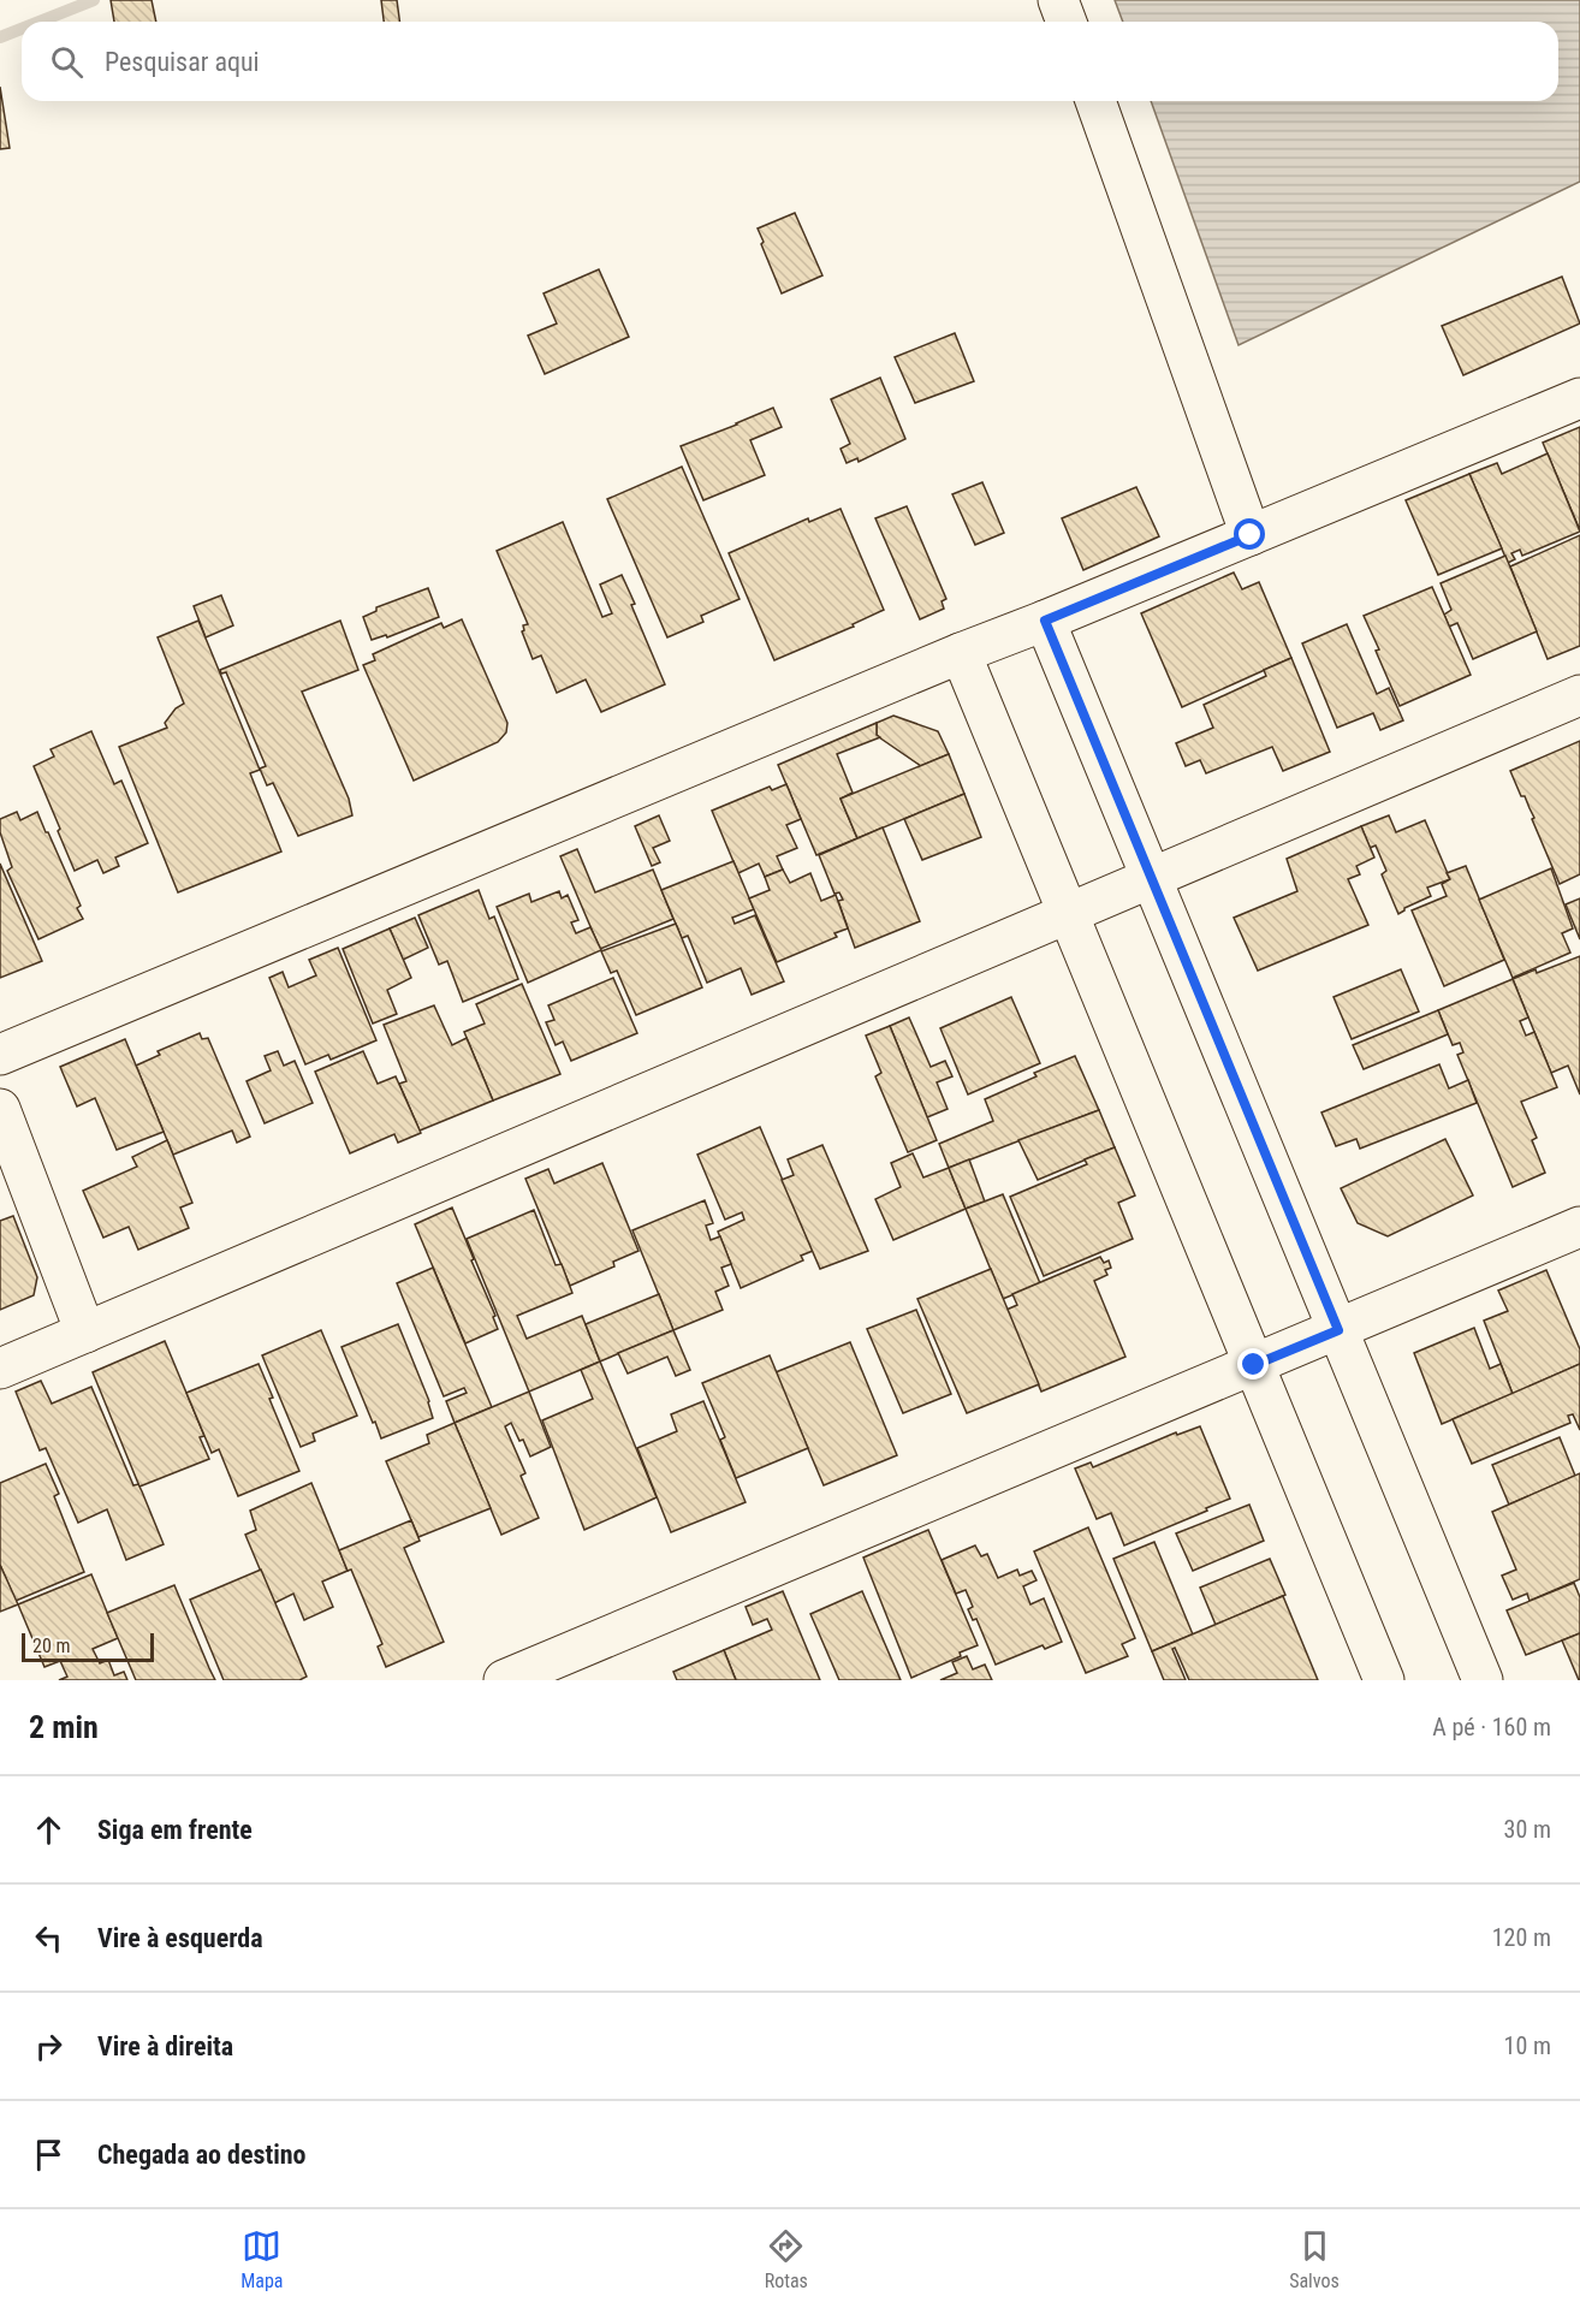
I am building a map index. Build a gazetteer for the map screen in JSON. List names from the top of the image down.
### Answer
{
  "scale_bar": "20 m",
  "page": {
    "search": "Pesquisar aqui",
    "scale": "20 m",
    "heading": ["2 min", "A pé · 160 m"],
    "list": [
      ["Siga em frente", "30 m"],
      ["Vire à esquerda", "120 m"],
      ["Vire à direita", "10 m"],
      "Chegada ao destino"
    ],
    "nav": ["Mapa", "Rotas", "Salvos"]
  }
}
